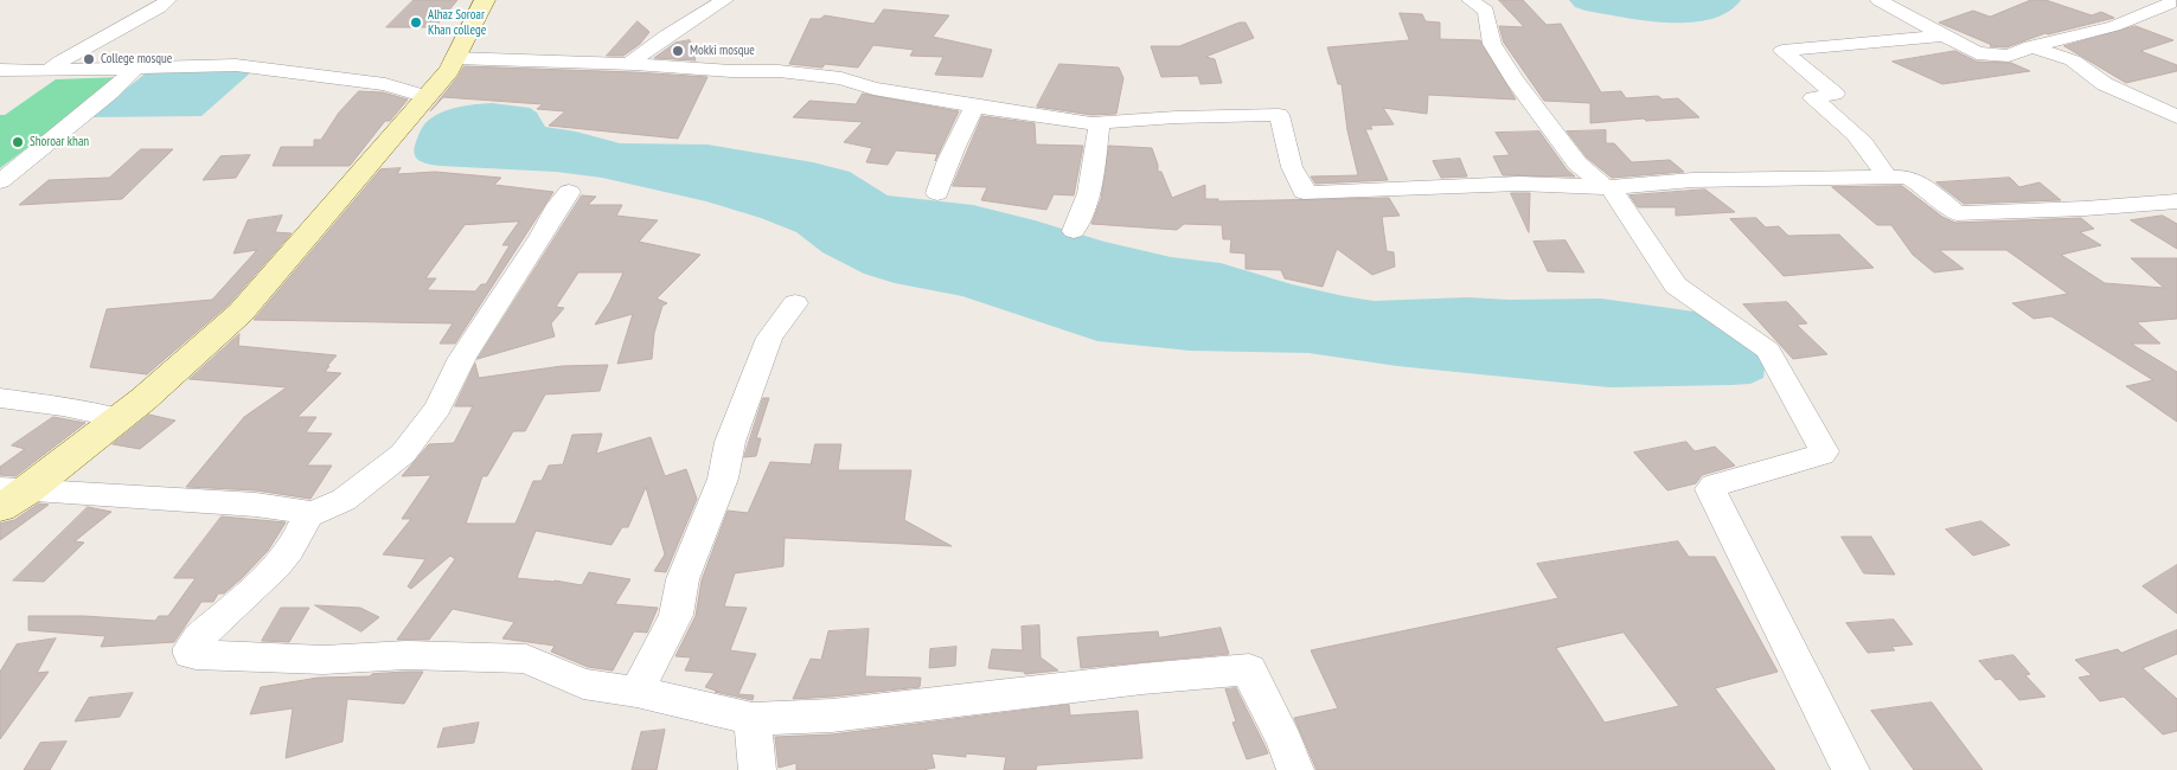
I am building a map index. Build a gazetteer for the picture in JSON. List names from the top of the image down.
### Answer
{
  "places": [
    "Alhaz Soroar Khan college",
    "Mokki mosque",
    "College mosque",
    "Shoroar khan"
  ]
}
